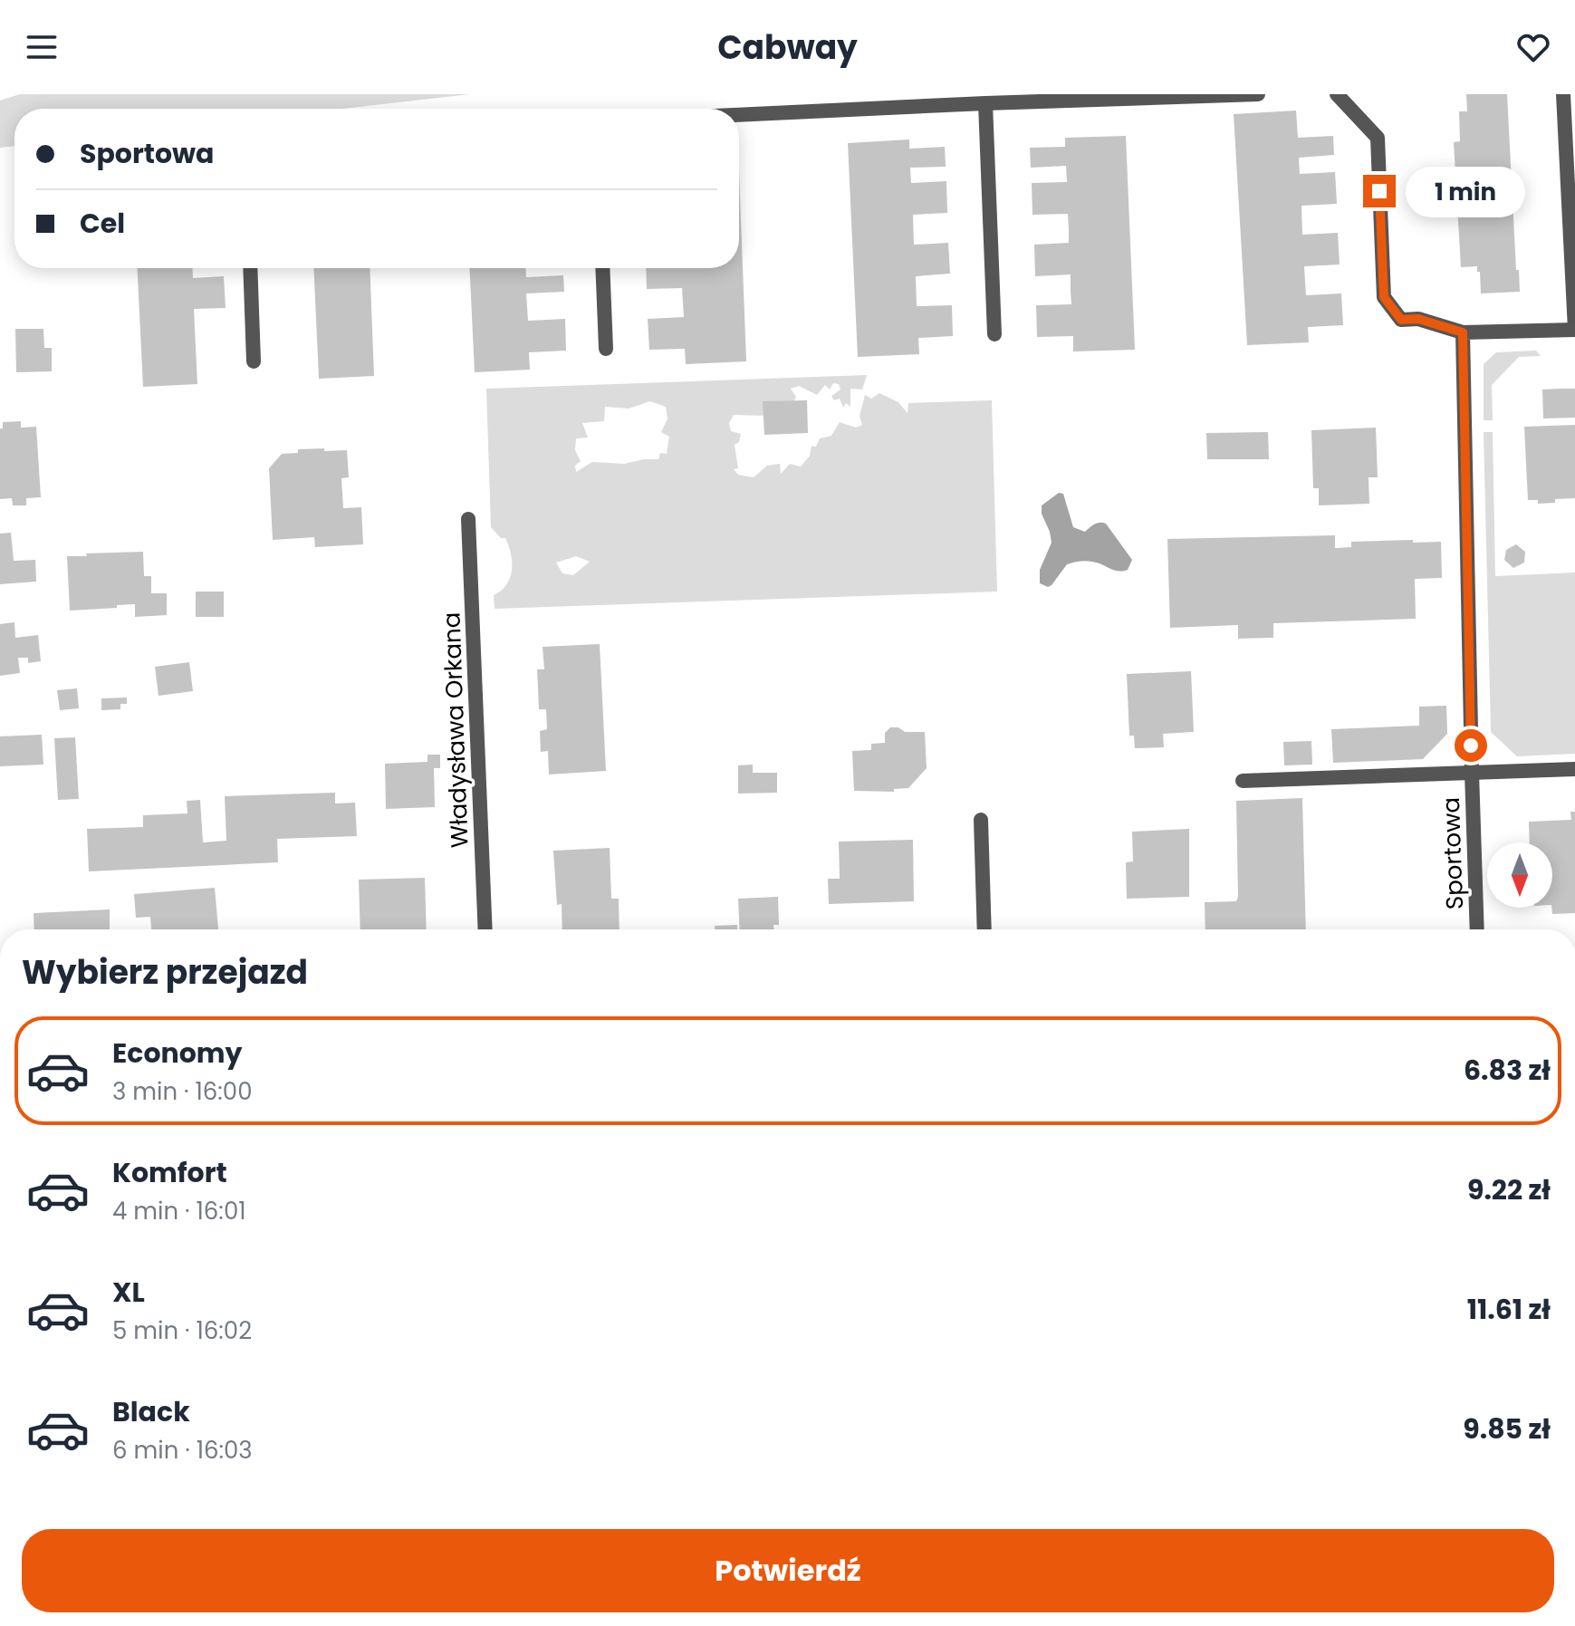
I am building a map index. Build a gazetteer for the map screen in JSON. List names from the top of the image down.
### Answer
{
  "streets": {
    "street": ["Władysława Orkana", "Sportowa"]
  },
  "north": "bottom",
  "page": {
    "header": "Cabway",
    "banner": ["Sportowa", "Cel"],
    "bubble": "1 min",
    "heading": "Wybierz przejazd",
    "list": [
      {
        "name": "Economy",
        "note": "3 min · 16:00",
        "value": "6.83 zł"
      },
      {
        "name": "Komfort",
        "note": "4 min · 16:01",
        "value": "9.22 zł"
      },
      {
        "name": "XL",
        "note": "5 min · 16:02",
        "value": "11.61 zł"
      },
      {
        "name": "Black",
        "note": "6 min · 16:03",
        "value": "9.85 zł"
      }
    ],
    "buttons": "Potwierdź"
  }
}
